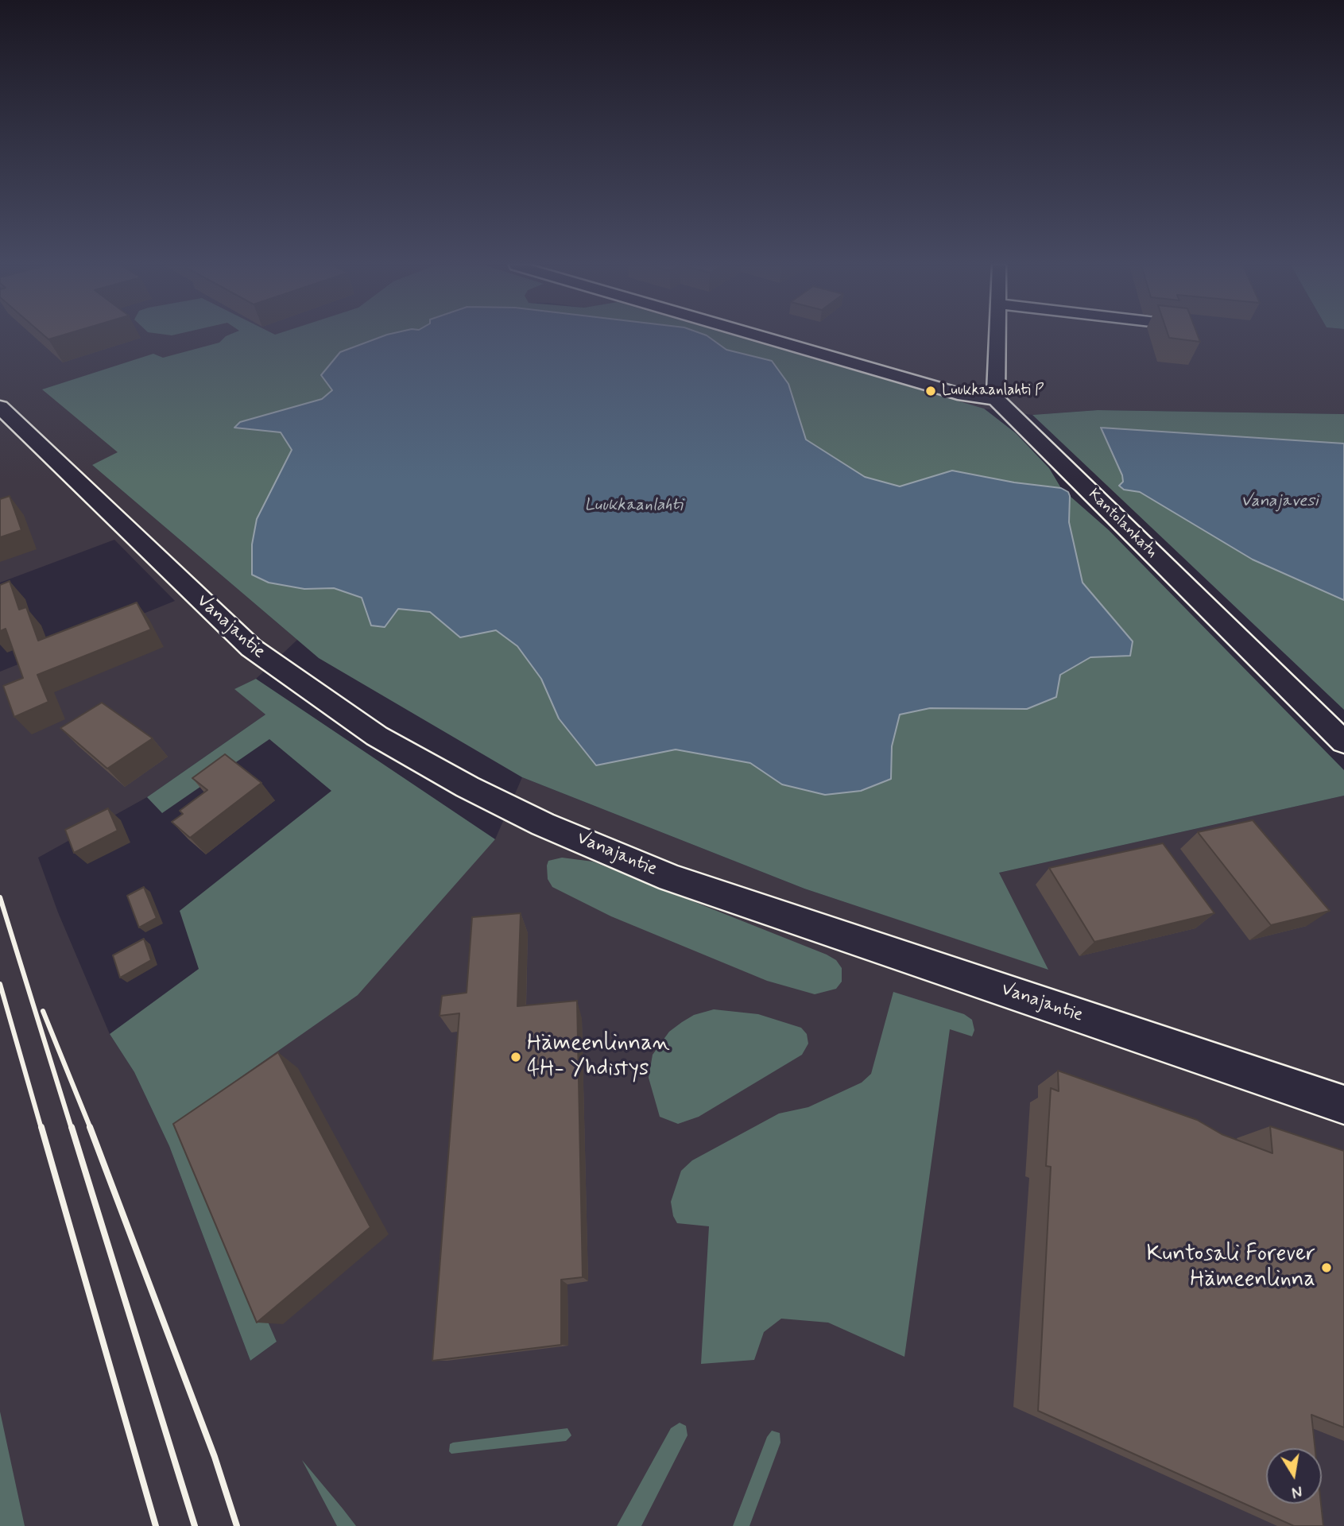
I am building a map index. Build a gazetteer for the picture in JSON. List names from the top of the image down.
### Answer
{
  "streets": {
    "street": ["Kantolankatu", "Vanajantie"]
  },
  "water": ["Vanajavesi", "Luukkaanlahti"],
  "places": ["Luukkaanlahti P", "Hämeenlinnan 4H- Yhdistys", "Kuntosali Forever Hämeenlinna"],
  "north": "bottom"
}
